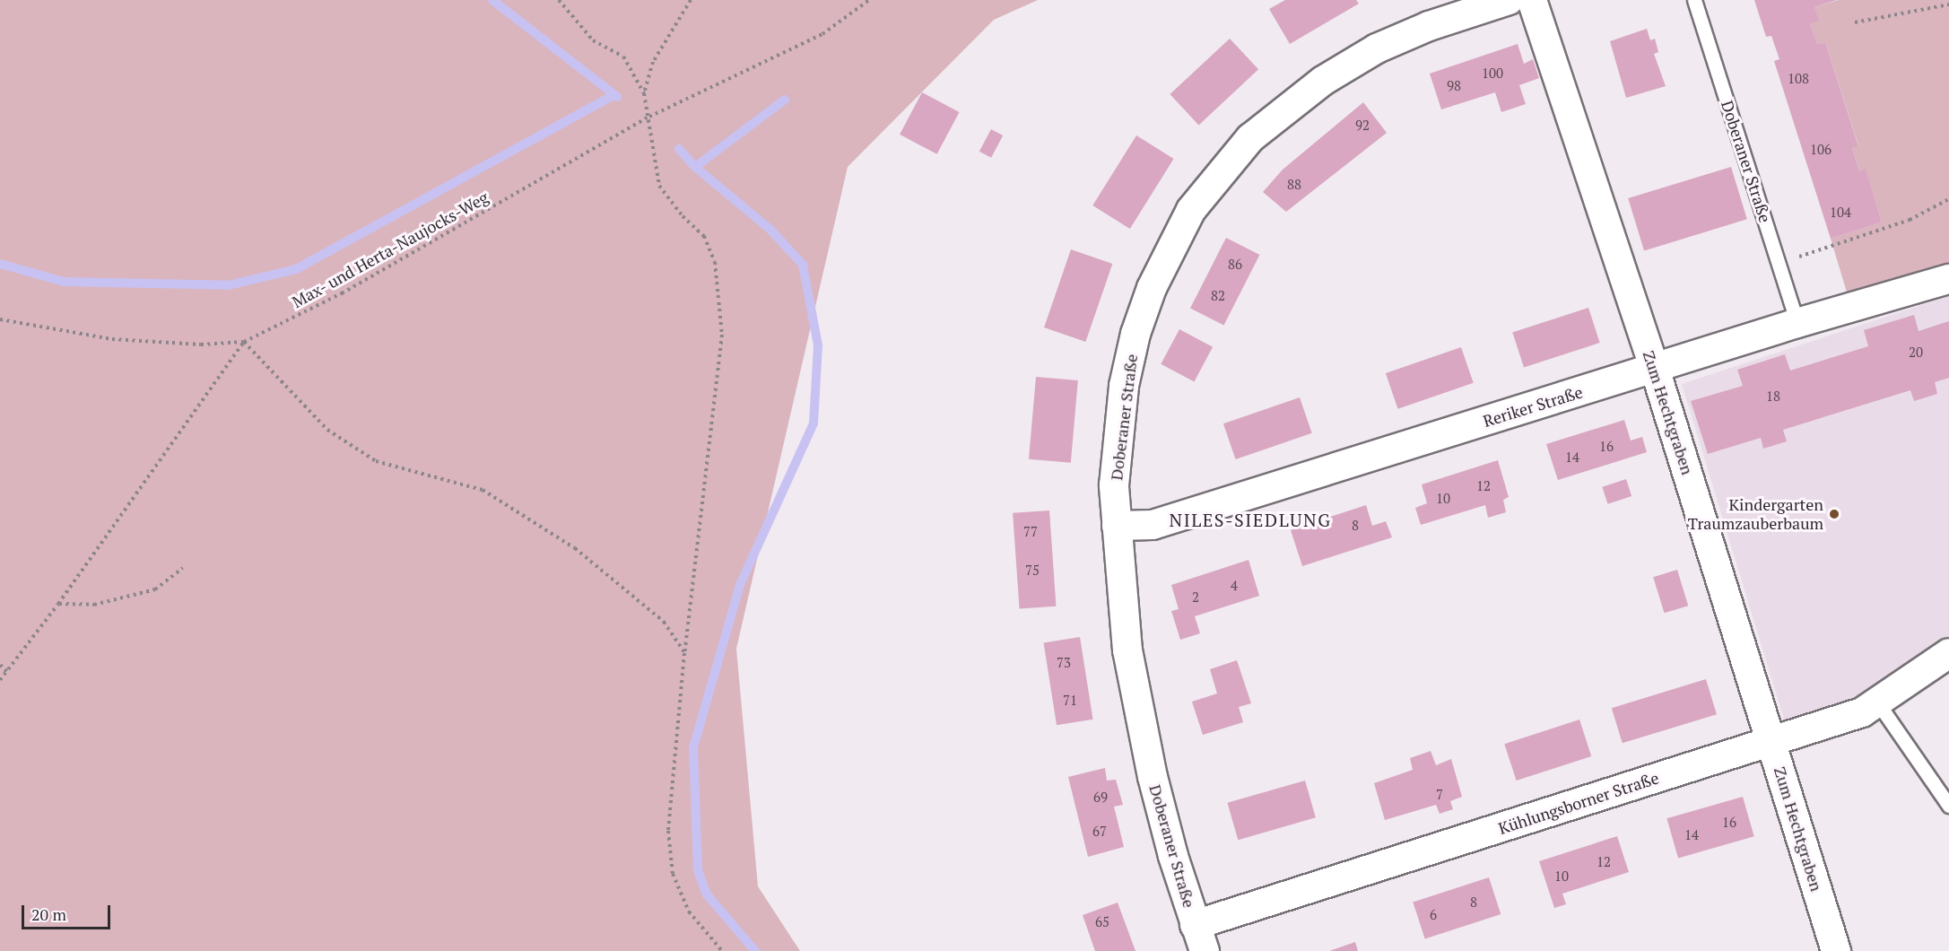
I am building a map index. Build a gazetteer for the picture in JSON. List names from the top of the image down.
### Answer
{
  "streets": {
    "street": [
      "Doberaner Straße",
      "Reriker Straße",
      "Zum Hechtgraben",
      "Kühlungsborner Straße"
    ],
    "path": ["Max- und Herta-Naujocks-Weg"]
  },
  "crossings": [
    ["Doberaner Straße", "Reriker Straße"],
    ["Doberaner Straße", "Kühlungsborner Straße"],
    ["Reriker Straße", "Zum Hechtgraben"],
    ["Zum Hechtgraben", "Kühlungsborner Straße"]
  ],
  "districts": ["NILES-SIEDLUNG"],
  "places": ["Kindergarten Traumzauberbaum"],
  "house_numbers": [
    "100",
    "108",
    "98",
    "92",
    "106",
    "88",
    "104",
    "86",
    "82",
    "20",
    "18",
    "16",
    "14",
    "12",
    "10",
    "8",
    "77",
    "75",
    "4",
    "2",
    "73",
    "71",
    "7",
    "69",
    "16",
    "67",
    "14",
    "12",
    "10",
    "8",
    "6",
    "65"
  ],
  "scale_bar": "20 m"
}
